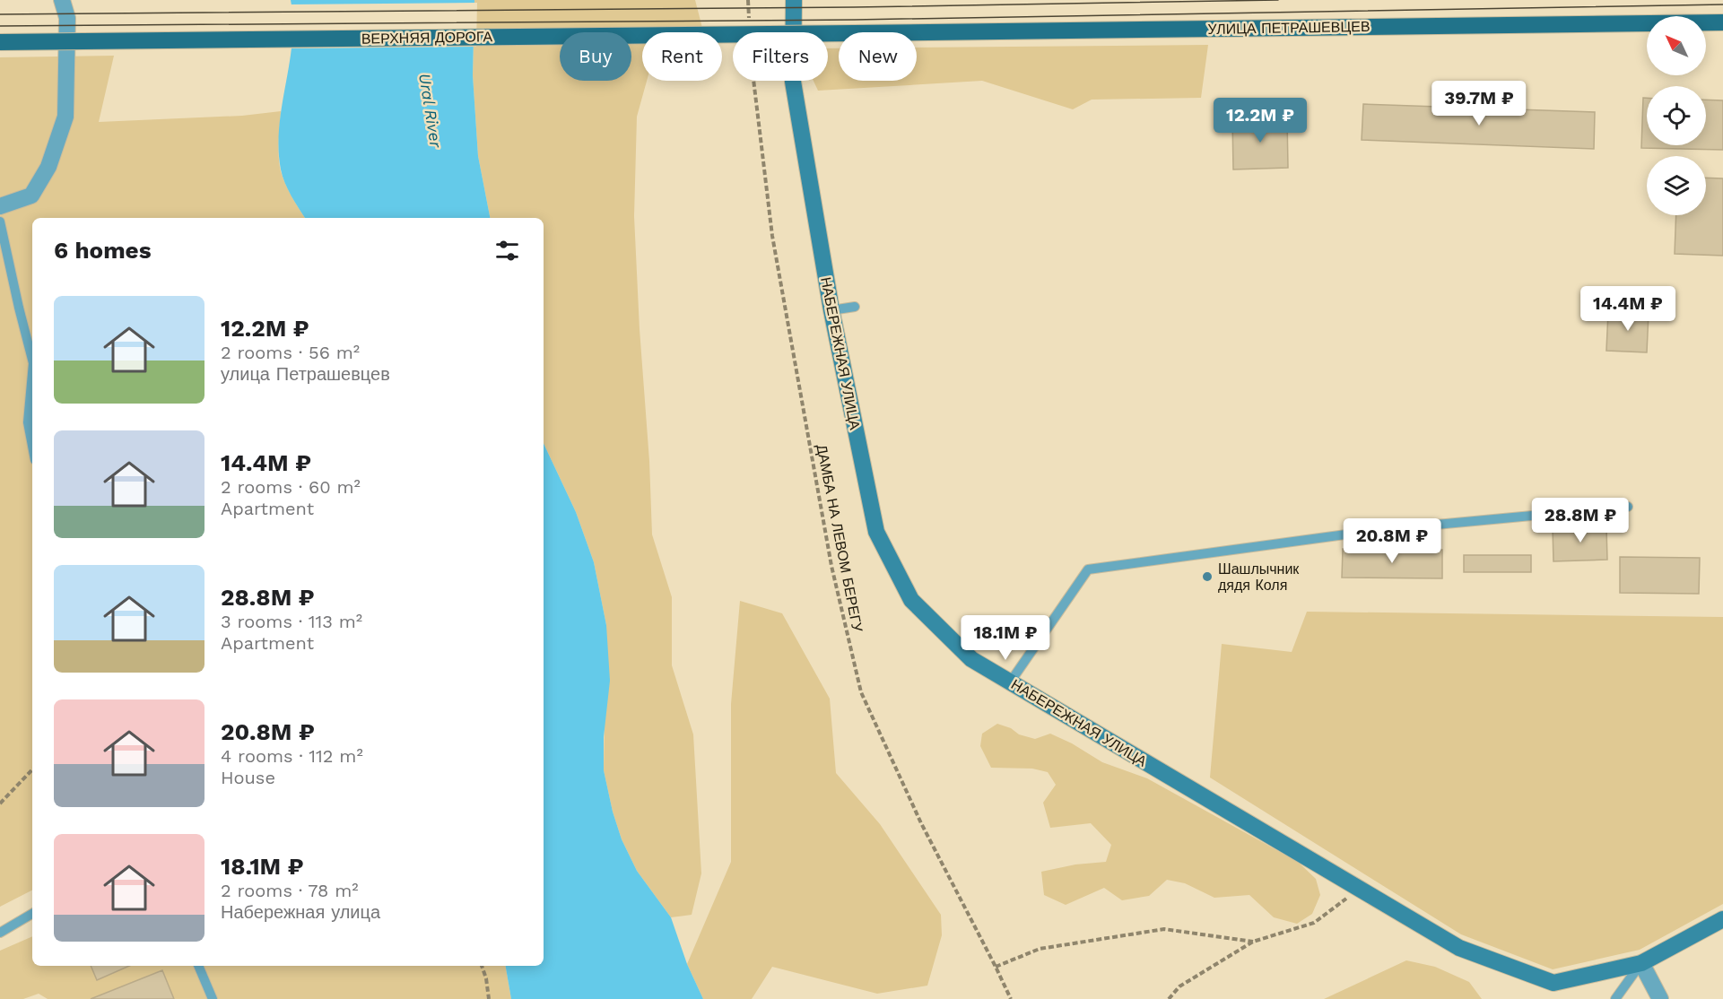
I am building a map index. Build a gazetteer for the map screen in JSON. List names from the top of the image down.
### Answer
{
  "streets": {
    "main road": ["УЛИЦА ПЕТРАШЕВЦЕВ", "ВЕРХНЯЯ ДОРОГА", "НАБЕРЕЖНАЯ УЛИЦА"],
    "path": ["ДАМБА НА ЛЕВОМ БЕРЕГУ"]
  },
  "water": ["Ural River"],
  "places": ["Шашлычник дядя Коля"],
  "north": "top left",
  "page": {
    "chip": [
      "Buy",
      "Rent",
      "Filters",
      "New"
    ],
    "price": [
      "39.7M ₽",
      "12.2M ₽",
      "14.4M ₽",
      "28.8M ₽",
      "20.8M ₽",
      "18.1M ₽"
    ],
    "heading": "6 homes",
    "list": [
      {
        "name": "12.2M ₽",
        "note": "2 rooms · 56 m² · улица Петрашевцев"
      },
      {
        "name": "14.4M ₽",
        "note": "2 rooms · 60 m² · Apartment"
      },
      {
        "name": "28.8M ₽",
        "note": "3 rooms · 113 m² · Apartment"
      },
      {
        "name": "20.8M ₽",
        "note": "4 rooms · 112 m² · House"
      },
      {
        "name": "18.1M ₽",
        "note": "2 rooms · 78 m² · Набережная улица"
      }
    ]
  }
}
